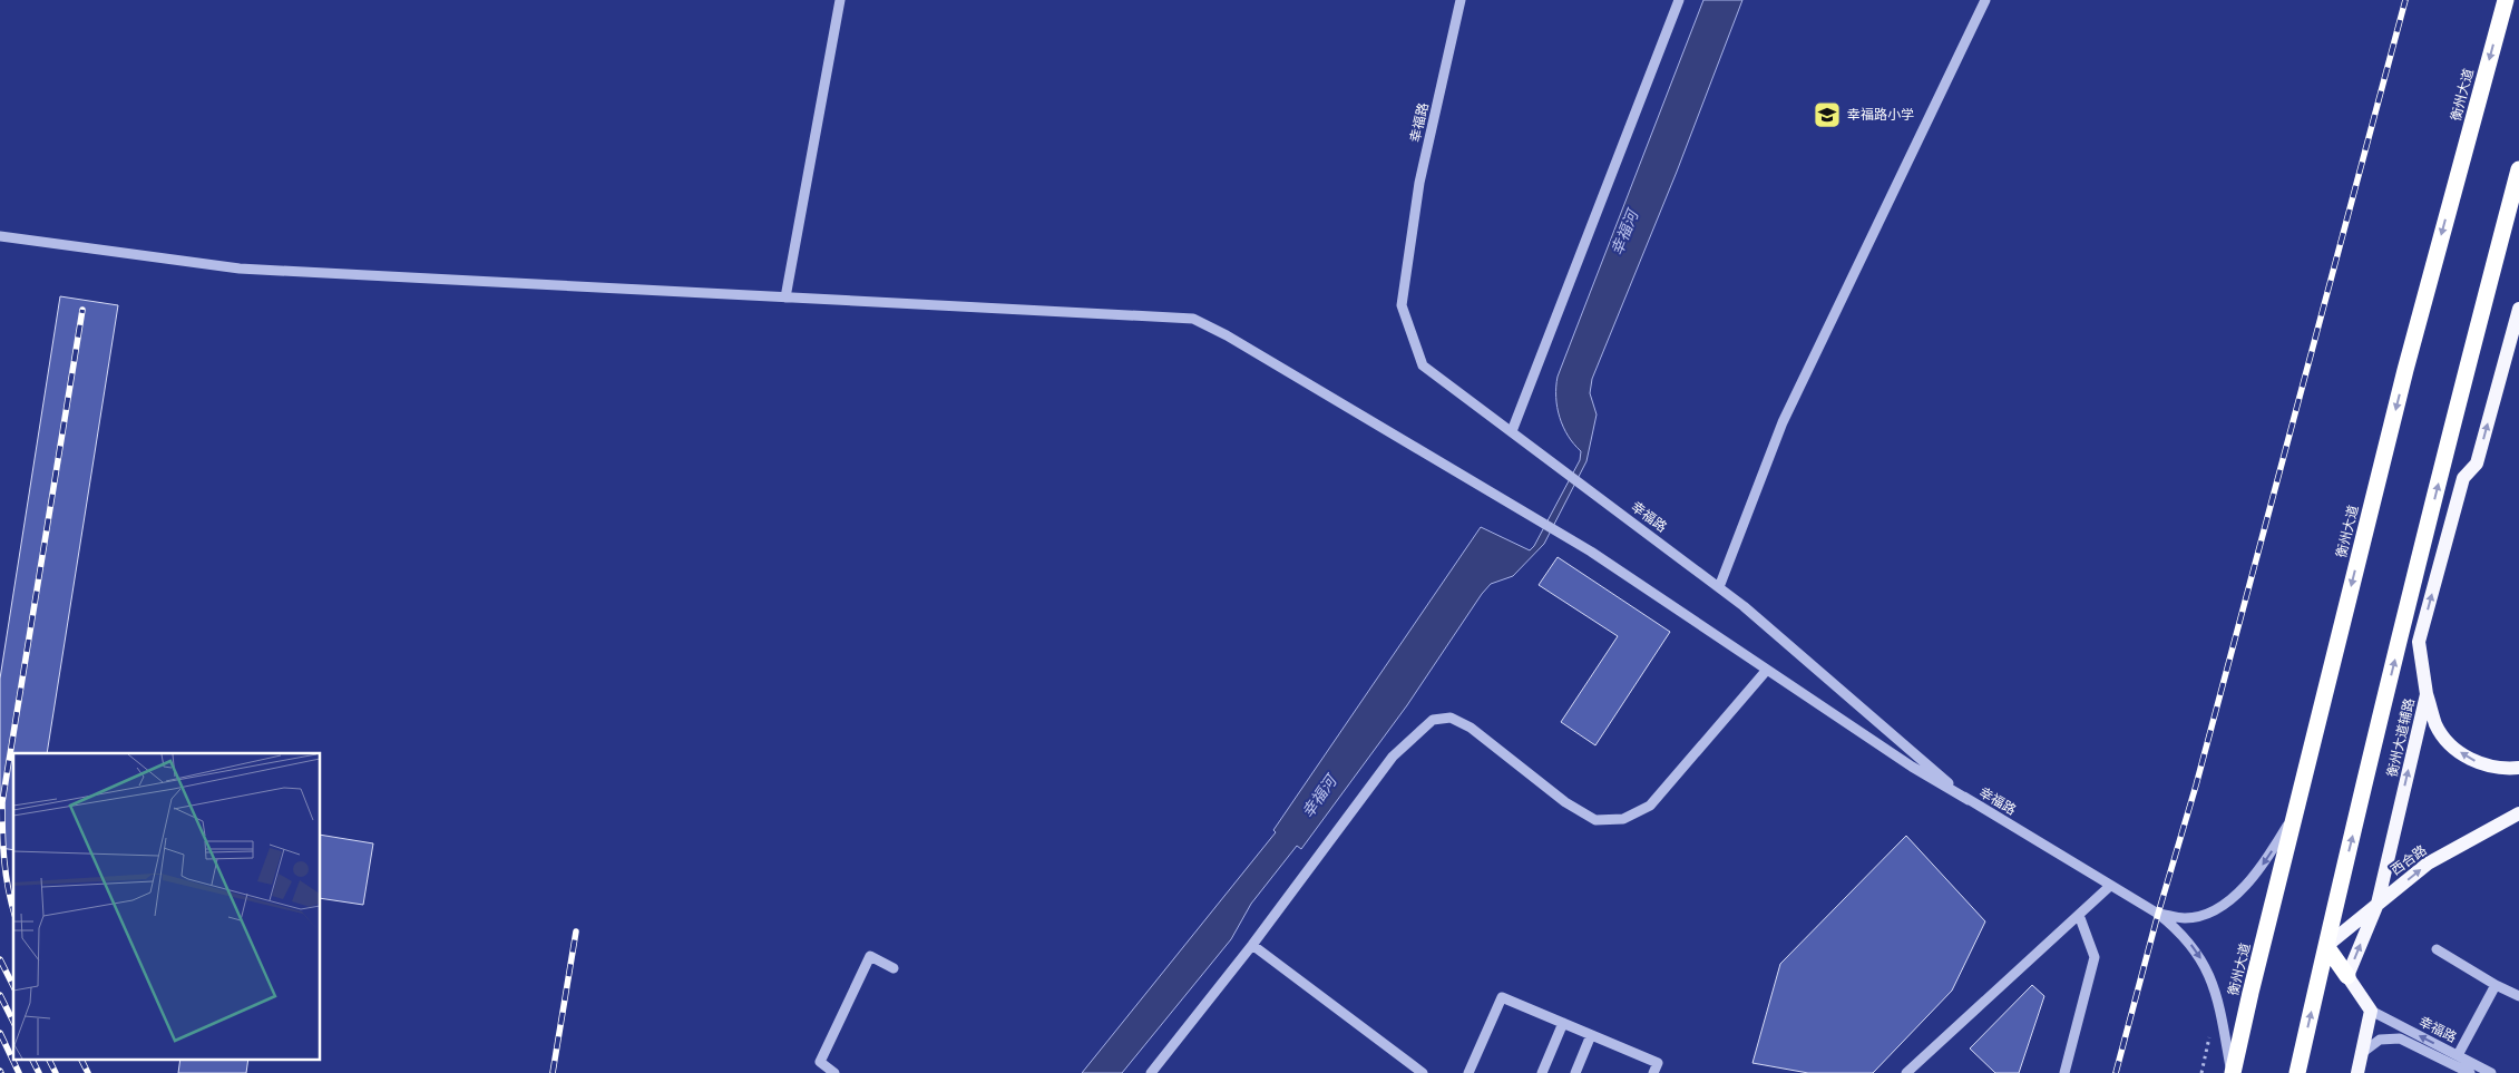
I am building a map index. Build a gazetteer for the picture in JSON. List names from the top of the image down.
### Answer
{
  "streets": {
    "highway": ["衡州大道"],
    "main road": ["衡州大道辅路", "西合路"],
    "street": ["幸福路"]
  },
  "crossings": [
    ["衡州大道辅路", "西合路"]
  ],
  "one_way": ["衡州大道辅路", "西合路"],
  "water": ["幸福河"],
  "places": {
    "school or university": ["幸福路小学"]
  }
}
